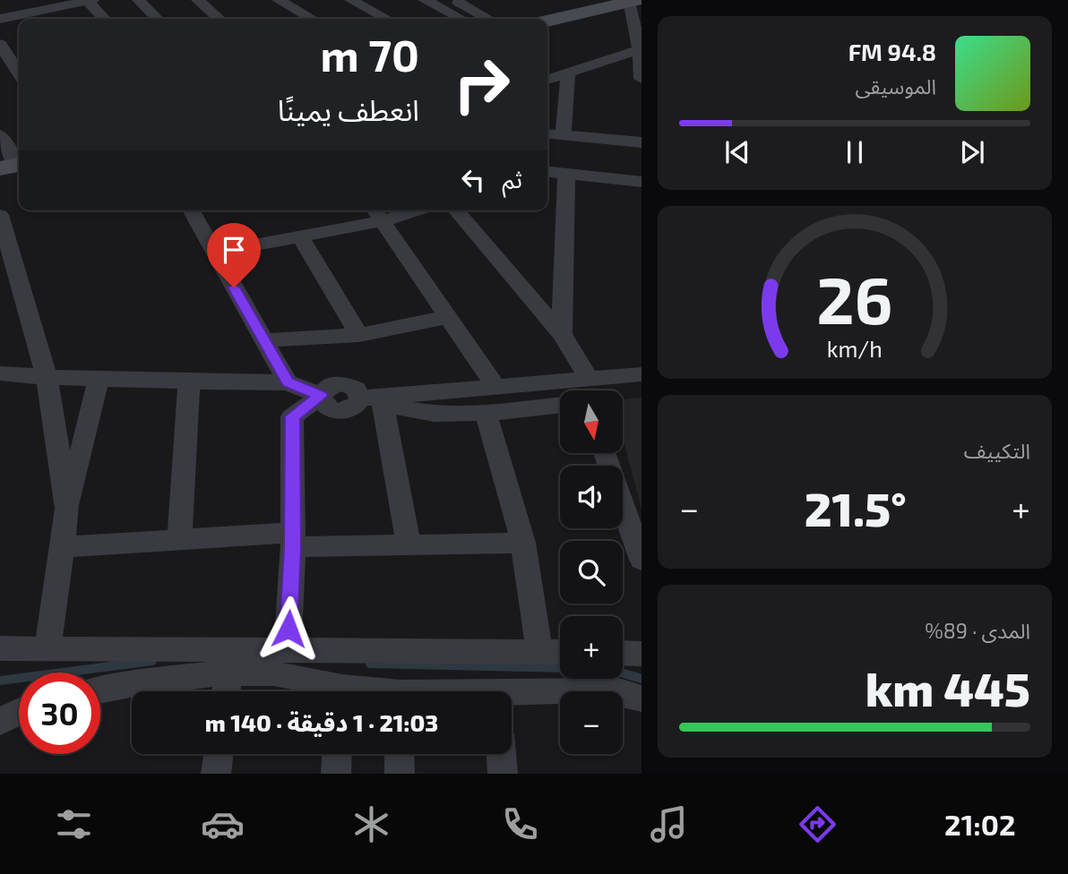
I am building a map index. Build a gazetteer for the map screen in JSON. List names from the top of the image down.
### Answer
{
  "north": "bottom",
  "page": {
    "turn": ["70 m", "انعطف يمينًا"],
    "song": ["94.8 FM", "الموسيقى"],
    "then": "ثم",
    "map_buttons": ["+", "−"],
    "tile": [
      "التكييف",
      ["المدى · 89%", "445 km"]
    ],
    "heat": ["−", "21.5°", "+"],
    "limit": "30",
    "trip": "21:03 · 1 دقيقة · 140 m",
    "tabs": "21:02",
    "gauge": ["26", "km/h"]
  }
}
